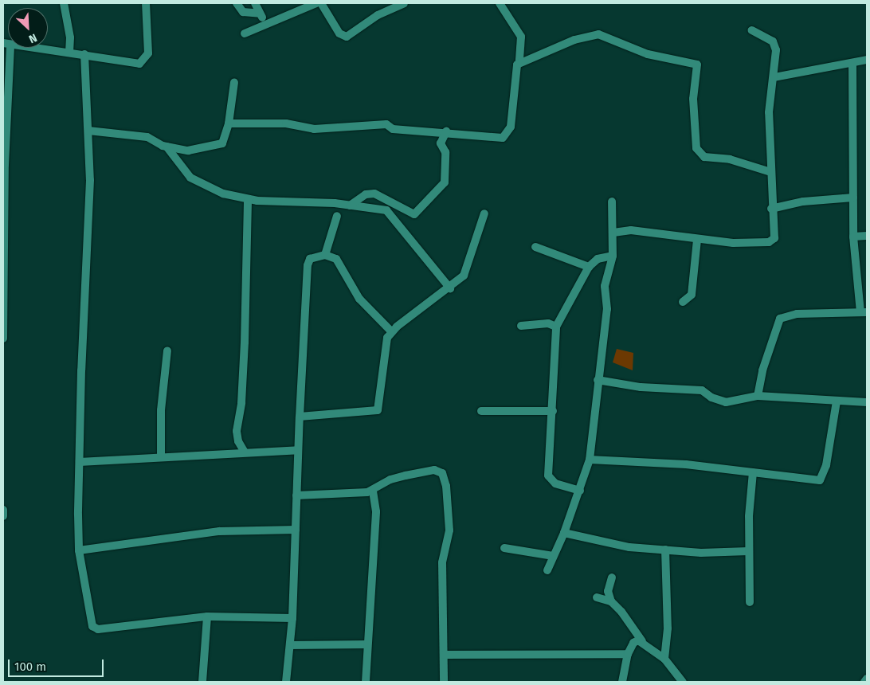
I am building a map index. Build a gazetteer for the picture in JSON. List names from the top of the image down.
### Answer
{
  "scale_bar": "100 m",
  "north": "bottom right"
}
